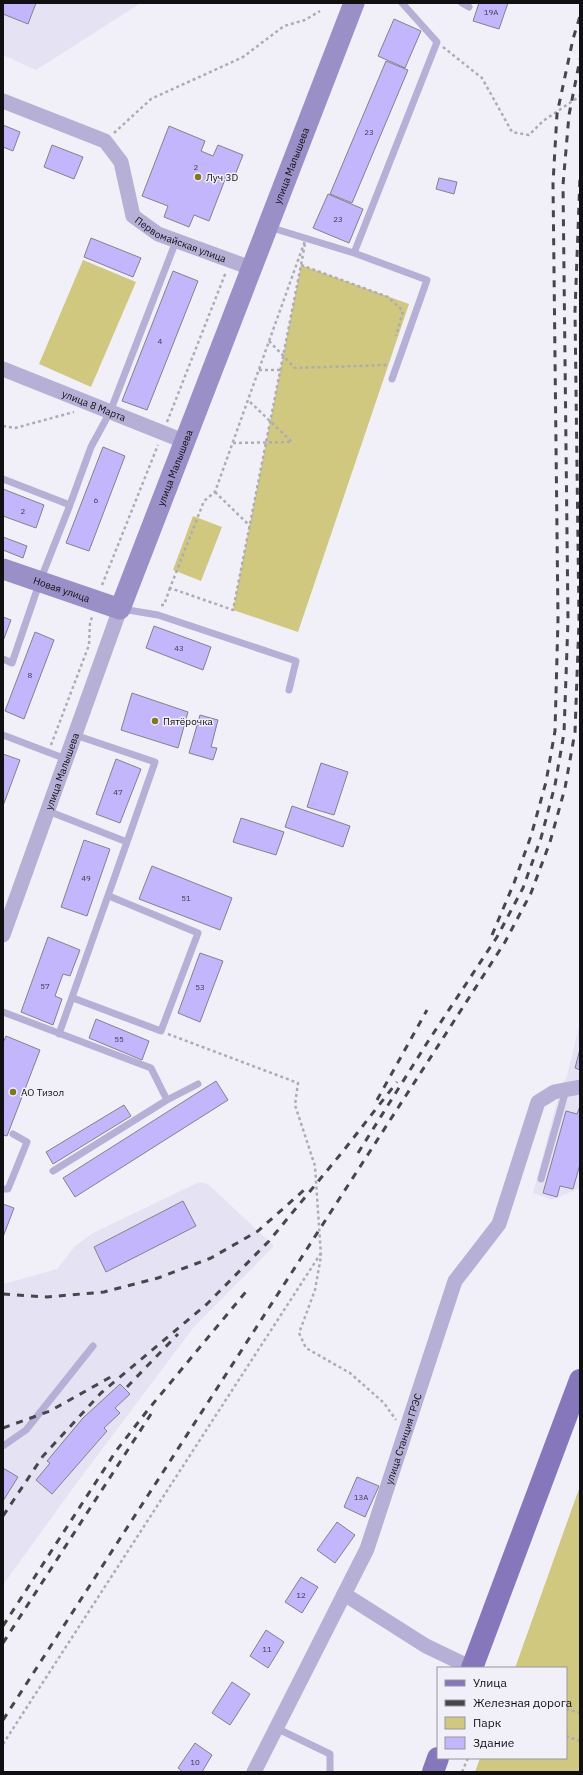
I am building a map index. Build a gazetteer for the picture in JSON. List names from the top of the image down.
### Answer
{
  "streets": {
    "main road": ["улица Малышева", "Новая улица"],
    "street": ["Первомайская улица", "улица 8 Марта", "улица Станция ГРЭС"]
  },
  "crossings": [
    ["улица Малышева", "Первомайская улица"],
    ["улица Малышева", "улица 8 Марта"],
    ["улица Малышева", "Новая улица"]
  ],
  "places": ["Луч 3D", "Пятёрочка", "АО Тизол"],
  "house_numbers": [
    "19А",
    "23",
    "2",
    "23",
    "4",
    "6",
    "2",
    "43",
    "8",
    "47",
    "49",
    "51",
    "57",
    "53",
    "55",
    "13А",
    "12",
    "11",
    "10"
  ],
  "legend": [
    "Улица",
    "Железная дорога",
    "Парк",
    "Здание"
  ]
}
